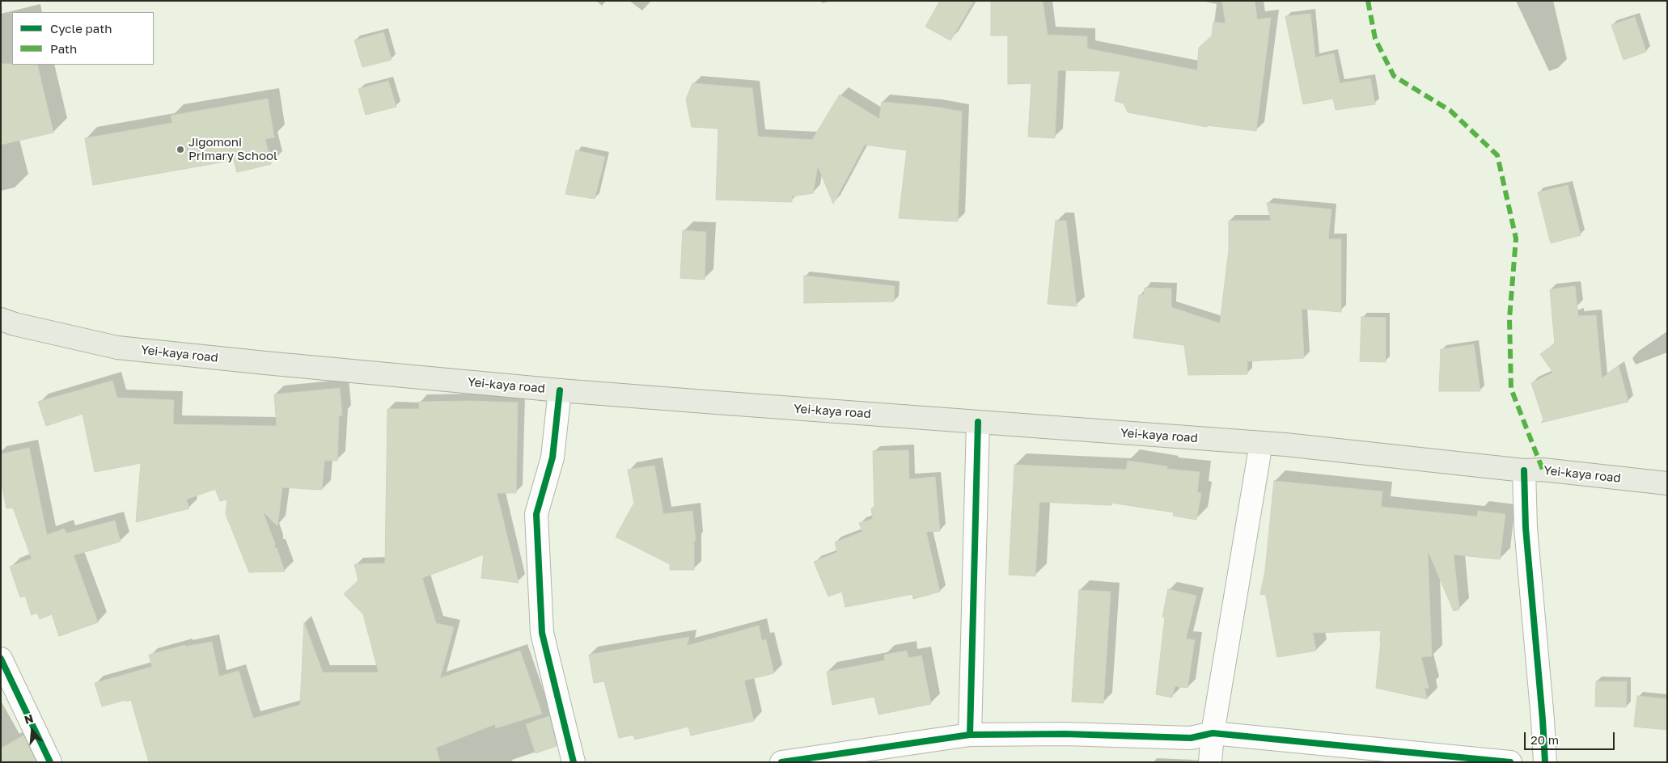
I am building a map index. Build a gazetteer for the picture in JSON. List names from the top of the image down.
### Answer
{
  "streets": {
    "main road": ["Yei-kaya road"]
  },
  "places": ["Jigomoni Primary School"],
  "legend": ["Cycle path", "Path"],
  "scale_bar": "20 m",
  "north": "top"
}
